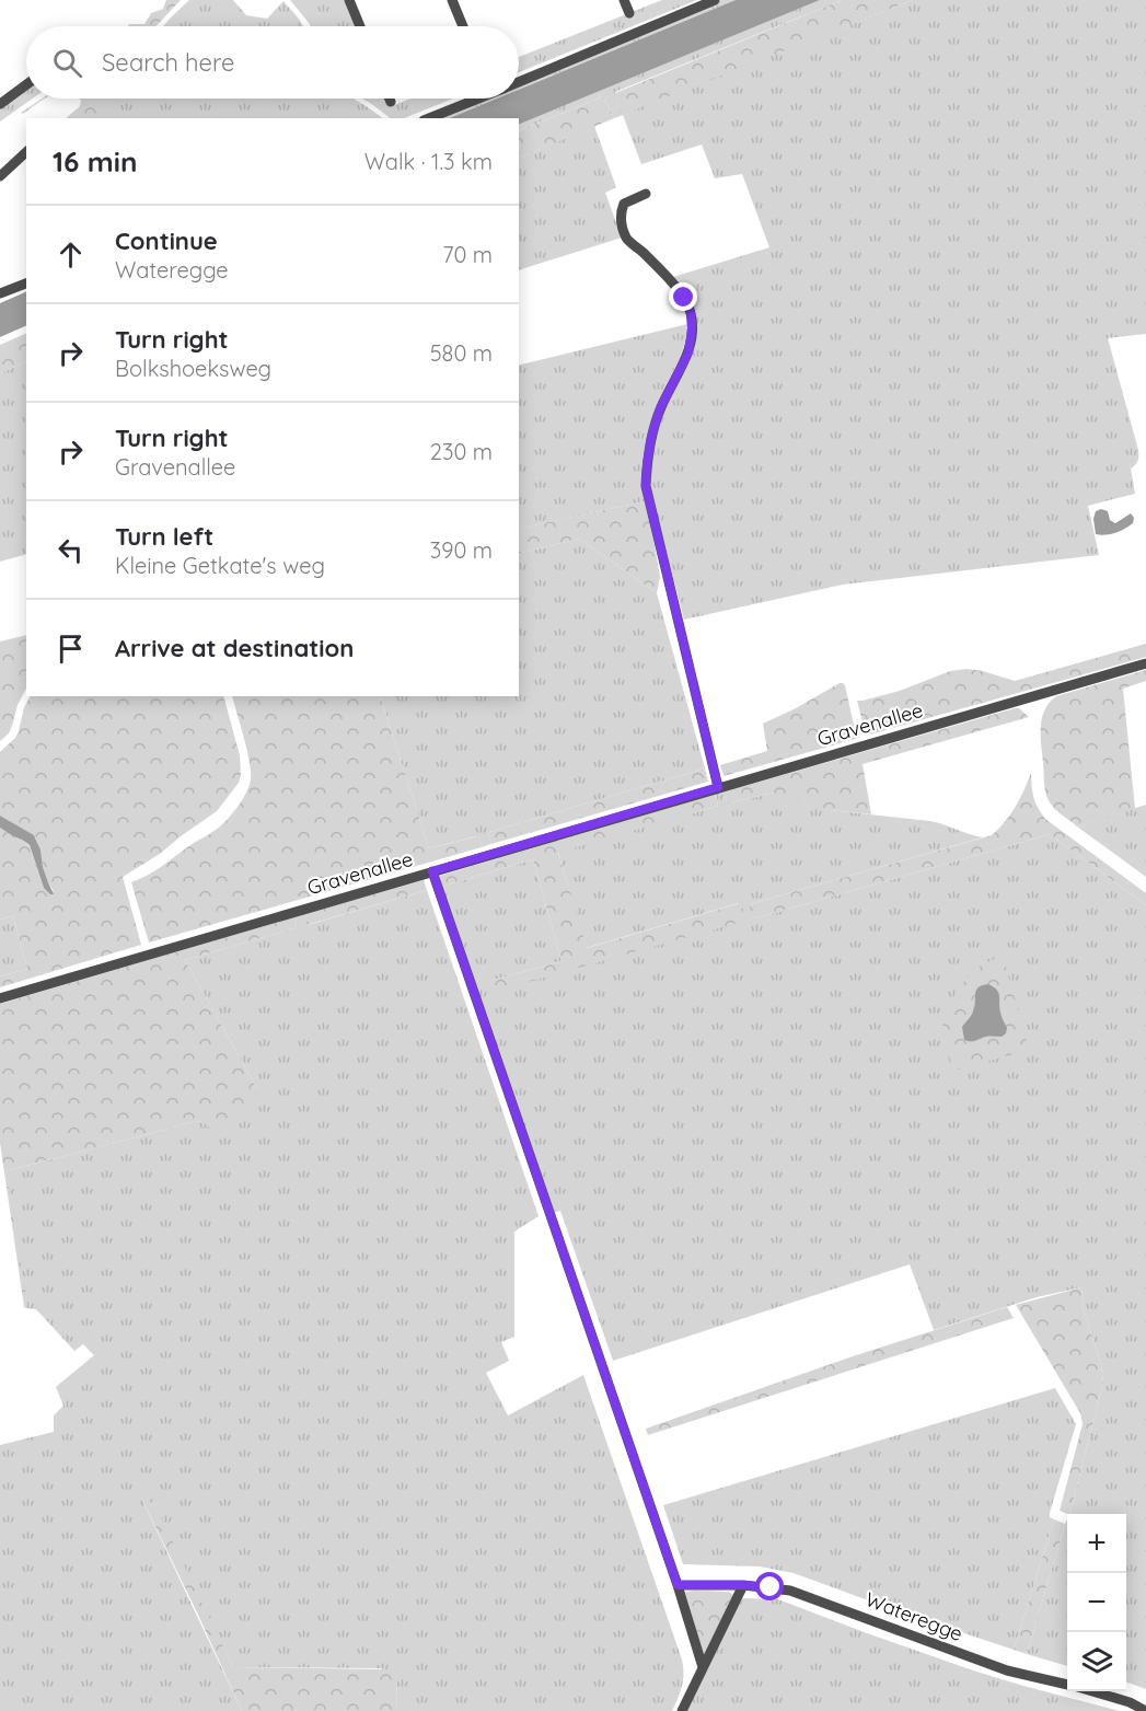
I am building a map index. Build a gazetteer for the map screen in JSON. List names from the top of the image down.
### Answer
{
  "streets": {
    "street": ["Gravenallee", "Wateregge"]
  },
  "page": {
    "search": "Search here",
    "heading": ["16 min", "Walk · 1.3 km"],
    "list": [
      ["Continue", "Wateregge", "70 m"],
      ["Turn right", "Bolkshoeksweg", "580 m"],
      ["Turn right", "Gravenallee", "230 m"],
      ["Turn left", "Kleine Getkate's weg", "390 m"],
      "Arrive at destination"
    ],
    "map_buttons": ["+", "−"]
  }
}
